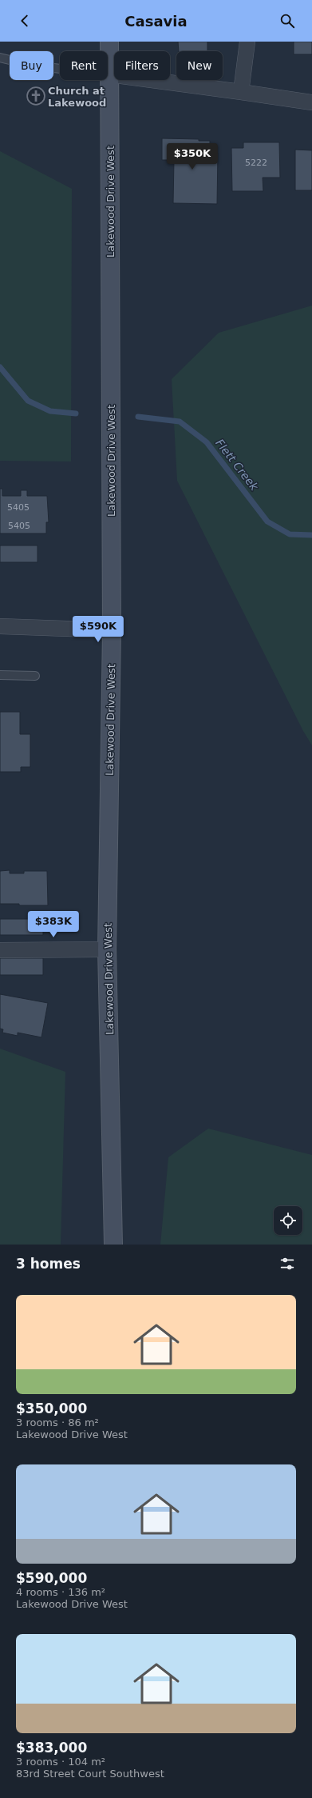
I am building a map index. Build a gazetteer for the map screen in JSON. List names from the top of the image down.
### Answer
{
  "streets": {
    "main road": ["Lakewood Drive West"]
  },
  "water": ["Flett Creek"],
  "places": {
    "church": ["Church at Lakewood"]
  },
  "house_numbers": ["5222", "5405", "5405"],
  "page": {
    "header": "Casavia",
    "chip": [
      "Buy",
      "Rent",
      "Filters",
      "New"
    ],
    "price": ["$350K", "$590K", "$383K"],
    "heading": "3 homes",
    "list": [
      {
        "name": "$350,000",
        "note": "3 rooms · 86 m² · Lakewood Drive West"
      },
      {
        "name": "$590,000",
        "note": "4 rooms · 136 m² · Lakewood Drive West"
      },
      {
        "name": "$383,000",
        "note": "3 rooms · 104 m² · 83rd Street Court Southwest"
      }
    ]
  }
}
